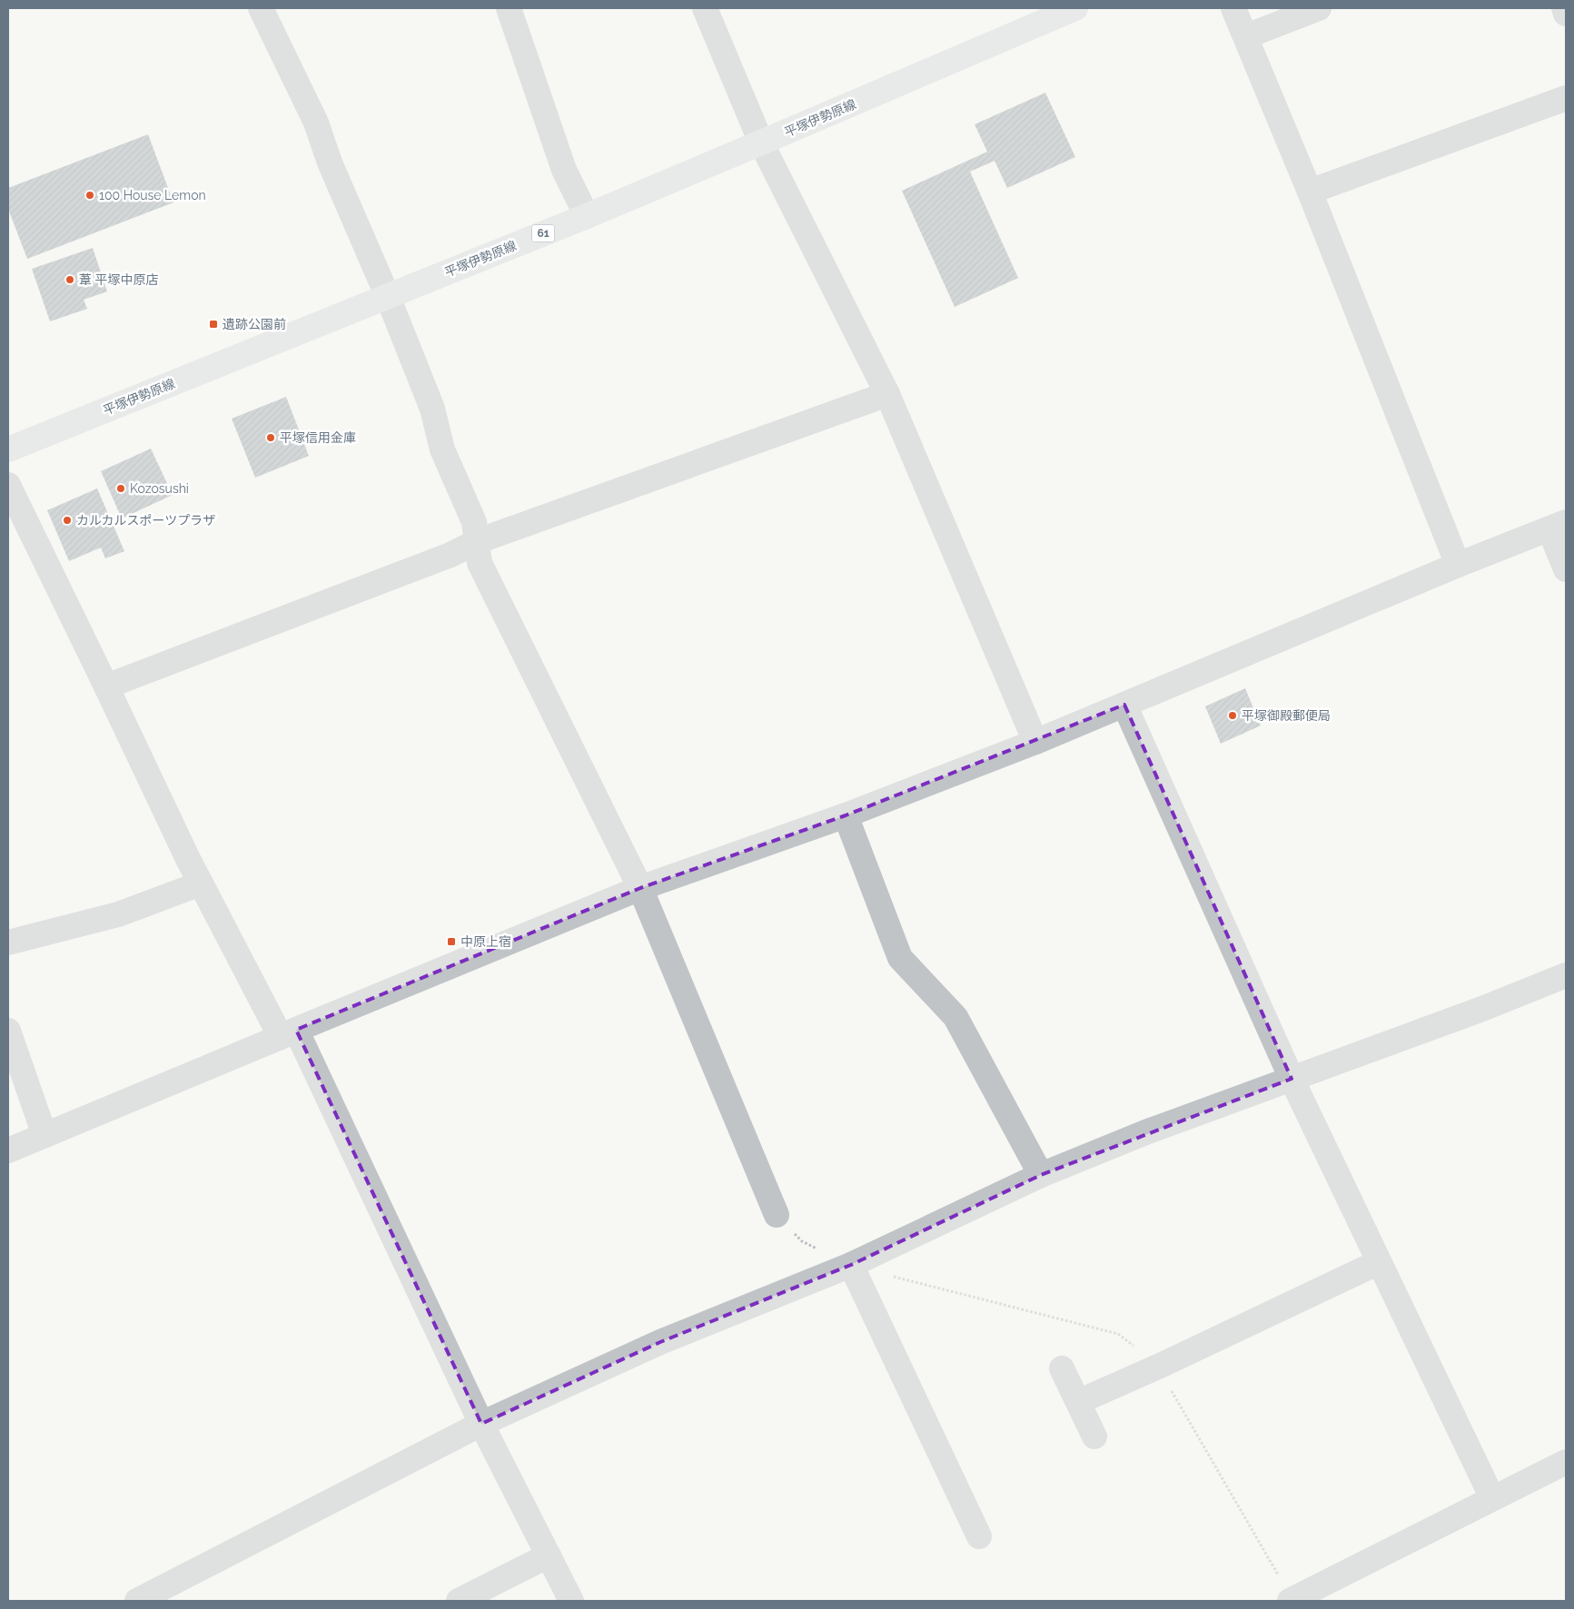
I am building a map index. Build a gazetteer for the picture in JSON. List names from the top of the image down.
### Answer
{
  "streets": {
    "main road": ["平塚伊勢原線", "61"]
  },
  "places": {
    "other": [
      "100 House Lemon",
      "葦 平塚中原店",
      "平塚信用金庫",
      "Kozosushi",
      "カルカルスポーツプラザ",
      "平塚御殿郵便局"
    ],
    "transit": ["遺跡公園前", "中原上宿"]
  }
}
